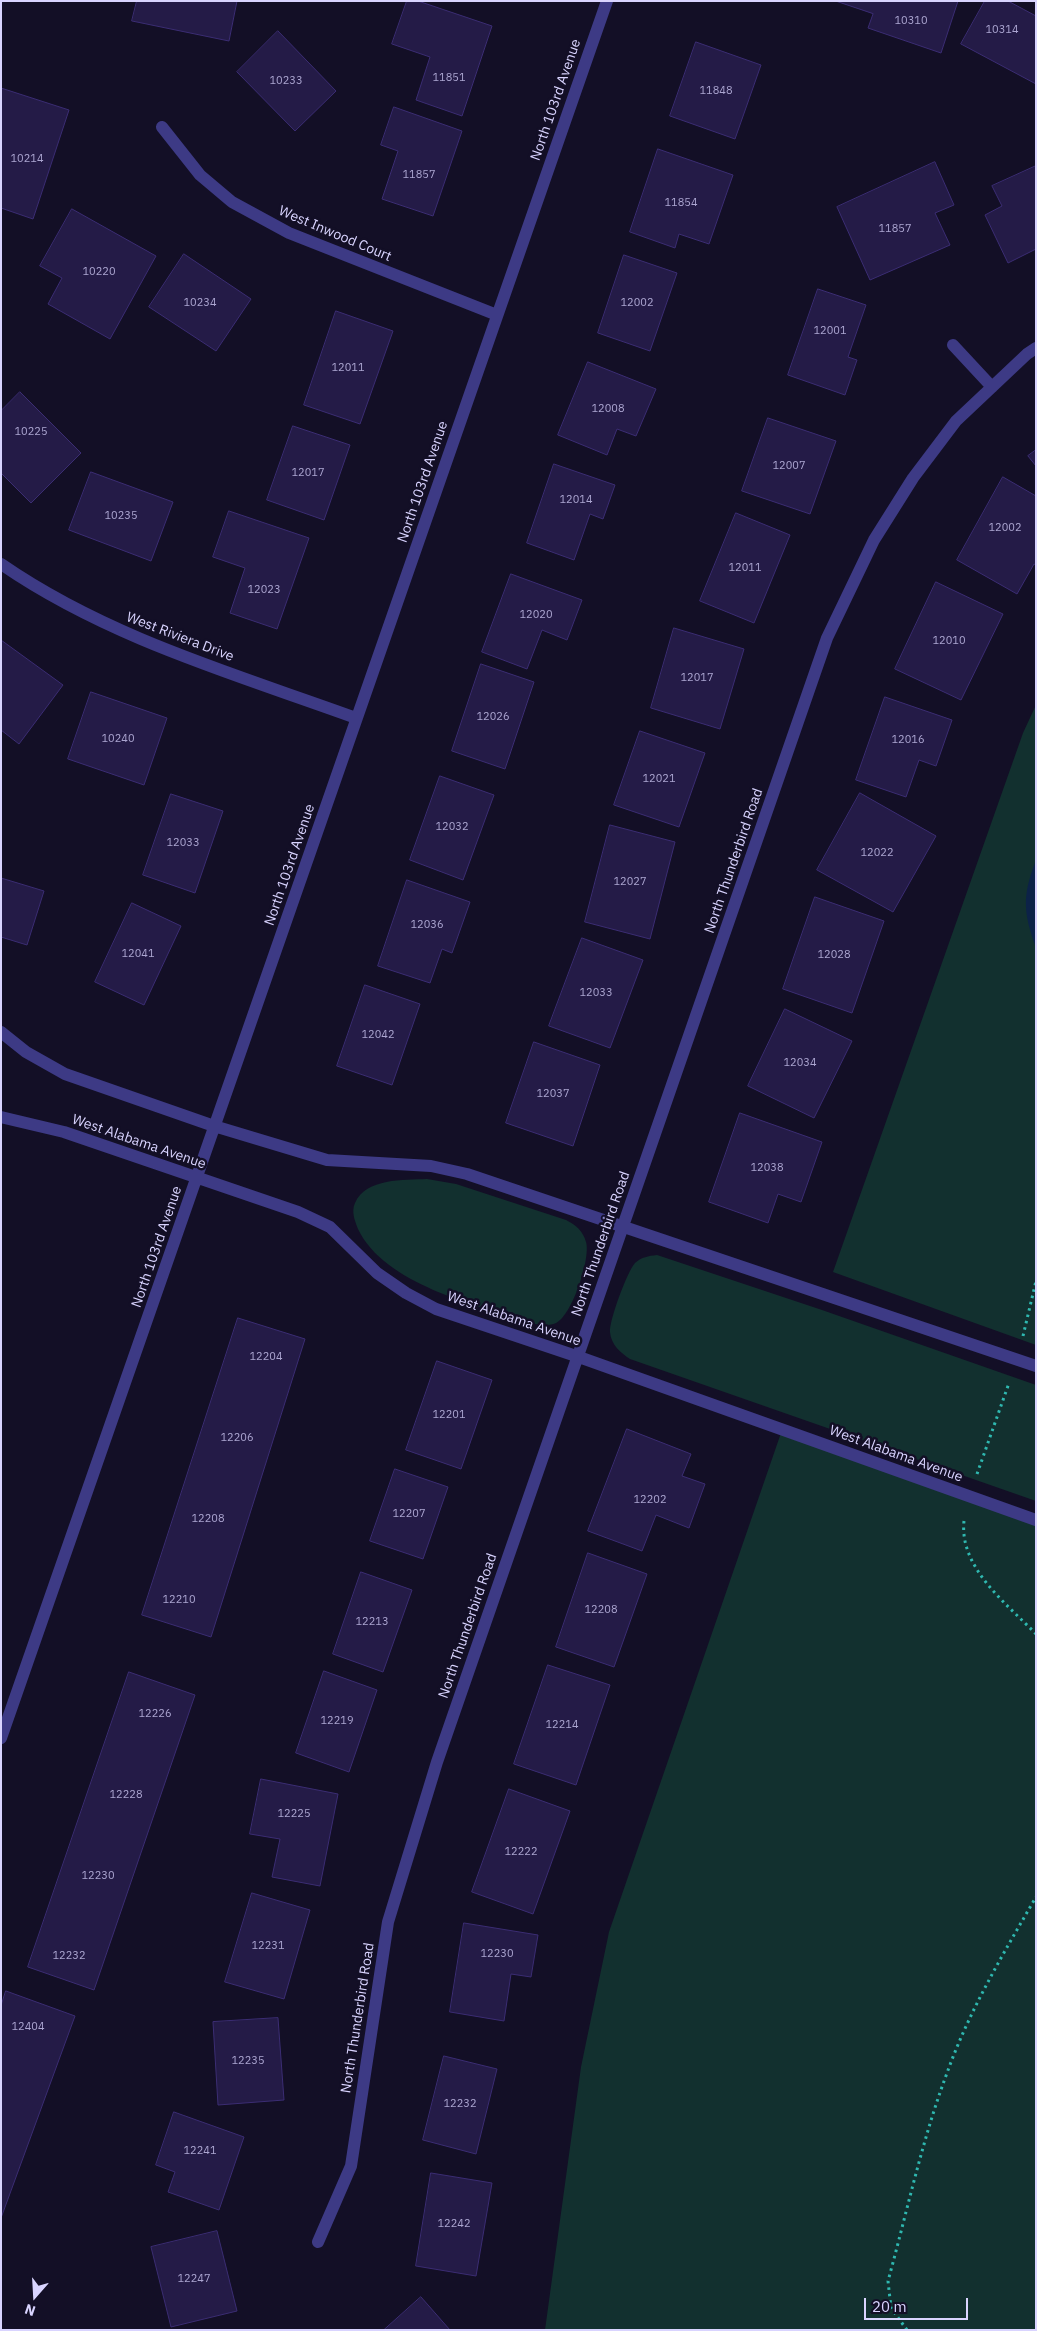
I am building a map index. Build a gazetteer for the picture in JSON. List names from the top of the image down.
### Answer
{
  "streets": {
    "street": [
      "North 103rd Avenue",
      "West Inwood Court",
      "West Riviera Drive",
      "North Thunderbird Road",
      "West Alabama Avenue"
    ]
  },
  "crossings": [
    ["North 103rd Avenue", "West Inwood Court"],
    ["North 103rd Avenue", "West Riviera Drive"],
    ["North 103rd Avenue", "West Alabama Avenue"],
    ["North Thunderbird Road", "West Alabama Avenue"]
  ],
  "house_numbers": [
    "10310",
    "10314",
    "11851",
    "10233",
    "11848",
    "10214",
    "11857",
    "11854",
    "11857",
    "10220",
    "10234",
    "12002",
    "12001",
    "12011",
    "12008",
    "10225",
    "12007",
    "12017",
    "12014",
    "10235",
    "12002",
    "12011",
    "12023",
    "12020",
    "12010",
    "12017",
    "12026",
    "10240",
    "12016",
    "12021",
    "12032",
    "12033",
    "12022",
    "12027",
    "12036",
    "12041",
    "12028",
    "12033",
    "12042",
    "12034",
    "12037",
    "12038",
    "12204",
    "12201",
    "12206",
    "12202",
    "12207",
    "12208",
    "12210",
    "12208",
    "12213",
    "12226",
    "12219",
    "12214",
    "12228",
    "12225",
    "12222",
    "12230",
    "12231",
    "12230",
    "12232",
    "12404",
    "12235",
    "12232",
    "12241",
    "12242",
    "12247"
  ],
  "scale_bar": "20 m",
  "north": "bottom"
}
